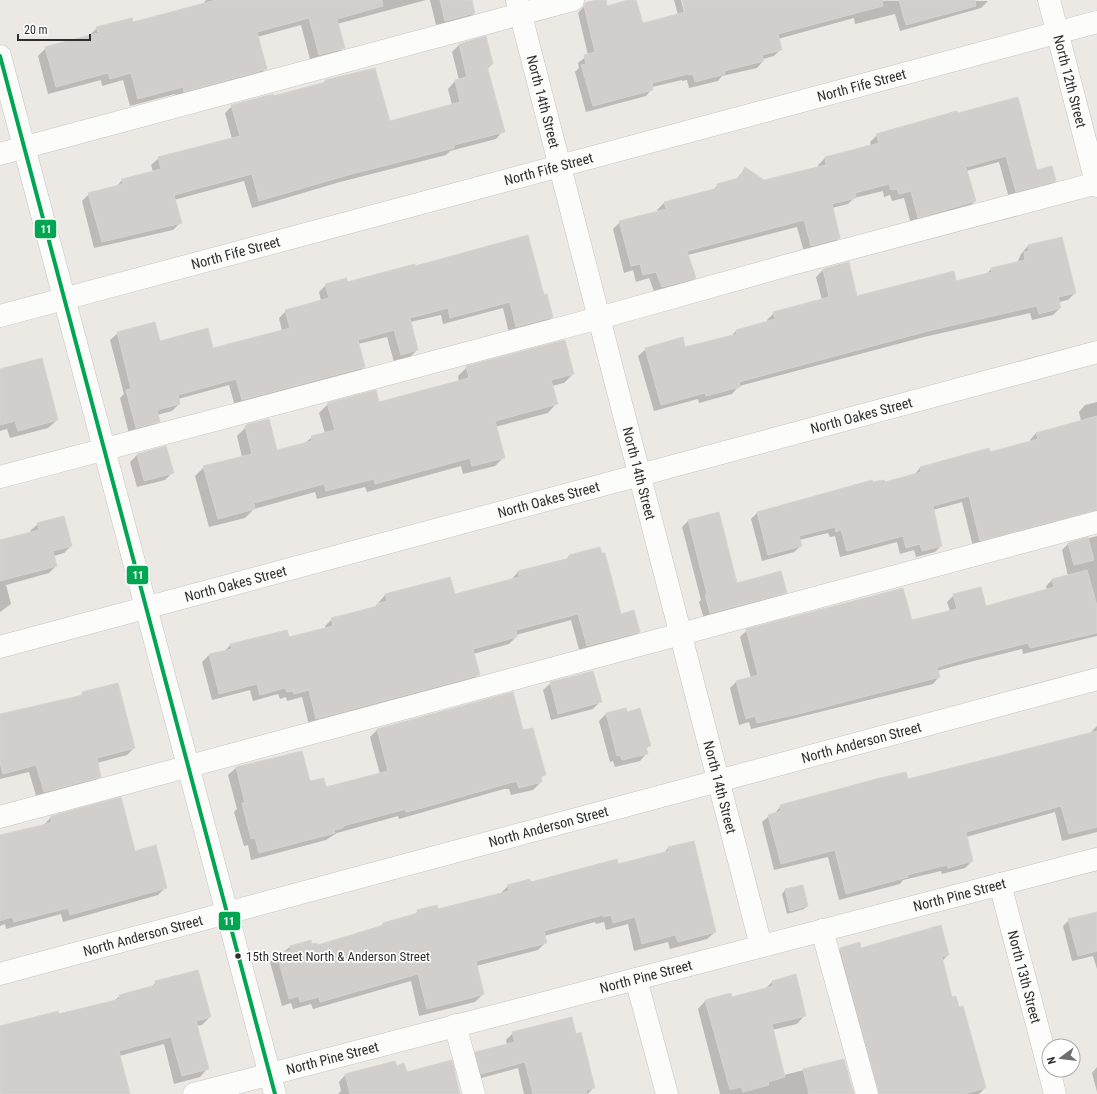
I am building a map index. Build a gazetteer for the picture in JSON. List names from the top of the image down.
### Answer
{
  "streets": {
    "street": [
      "North 12th Street",
      "North Fife Street",
      "North 14th Street",
      "North Oakes Street",
      "North Anderson Street",
      "North Pine Street",
      "North 13th Street"
    ]
  },
  "crossings": [
    ["North 12th Street", "North Fife Street"],
    ["North Fife Street", "North 14th Street"],
    ["North 14th Street", "North Oakes Street"],
    ["North 14th Street", "North Anderson Street"],
    ["North 14th Street", "North Pine Street"],
    ["North Pine Street", "North 13th Street"]
  ],
  "places": ["15th Street North & Anderson Street"],
  "lines": ["transit line 11"],
  "scale_bar": "20 m",
  "north": "left"
}
